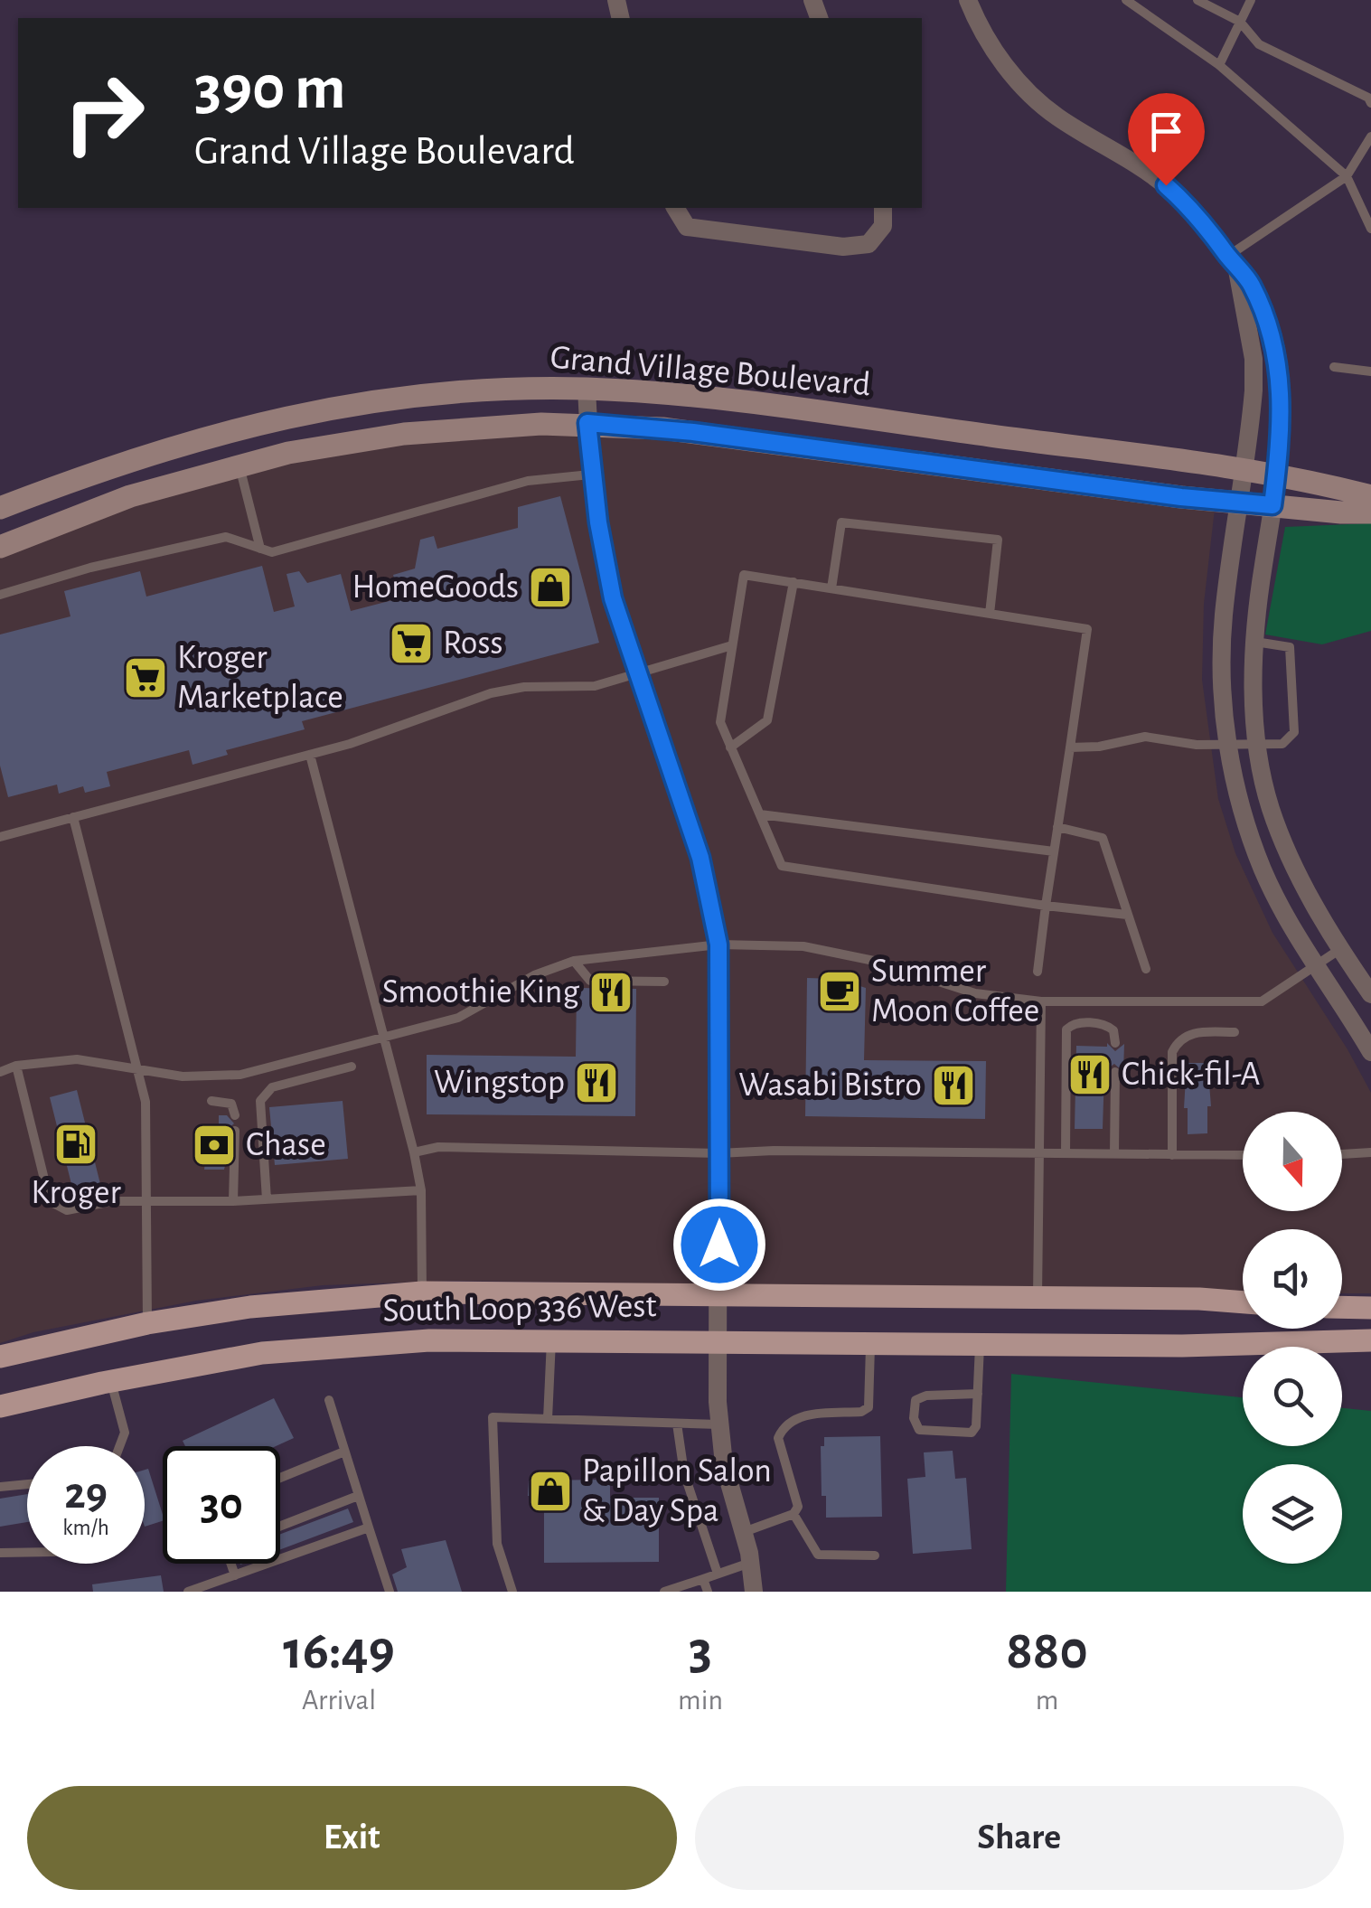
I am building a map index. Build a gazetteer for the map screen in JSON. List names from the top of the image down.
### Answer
{
  "streets": {
    "main road": ["South Loop 336 West"],
    "street": ["Grand Village Boulevard"]
  },
  "places": {
    "shop": ["HomeGoods", "Papillon Salon & Day Spa"],
    "supermarket": ["Ross", "Kroger Marketplace"],
    "cafe": ["Summer Moon Coffee"],
    "restaurant": [
      "Smoothie King",
      "Chick-fil-A",
      "Wingstop",
      "Wasabi Bistro"
    ],
    "fuel station": ["Kroger"],
    "bank": ["Chase"]
  },
  "north": "bottom",
  "page": {
    "turn": ["390 m", "Grand Village Boulevard"],
    "speed": "29 km/h",
    "limit": "30",
    "eta": [
      "16:49",
      "Arrival",
      "3",
      "min",
      "880",
      "m"
    ],
    "buttons": ["Exit", "Share"]
  }
}
